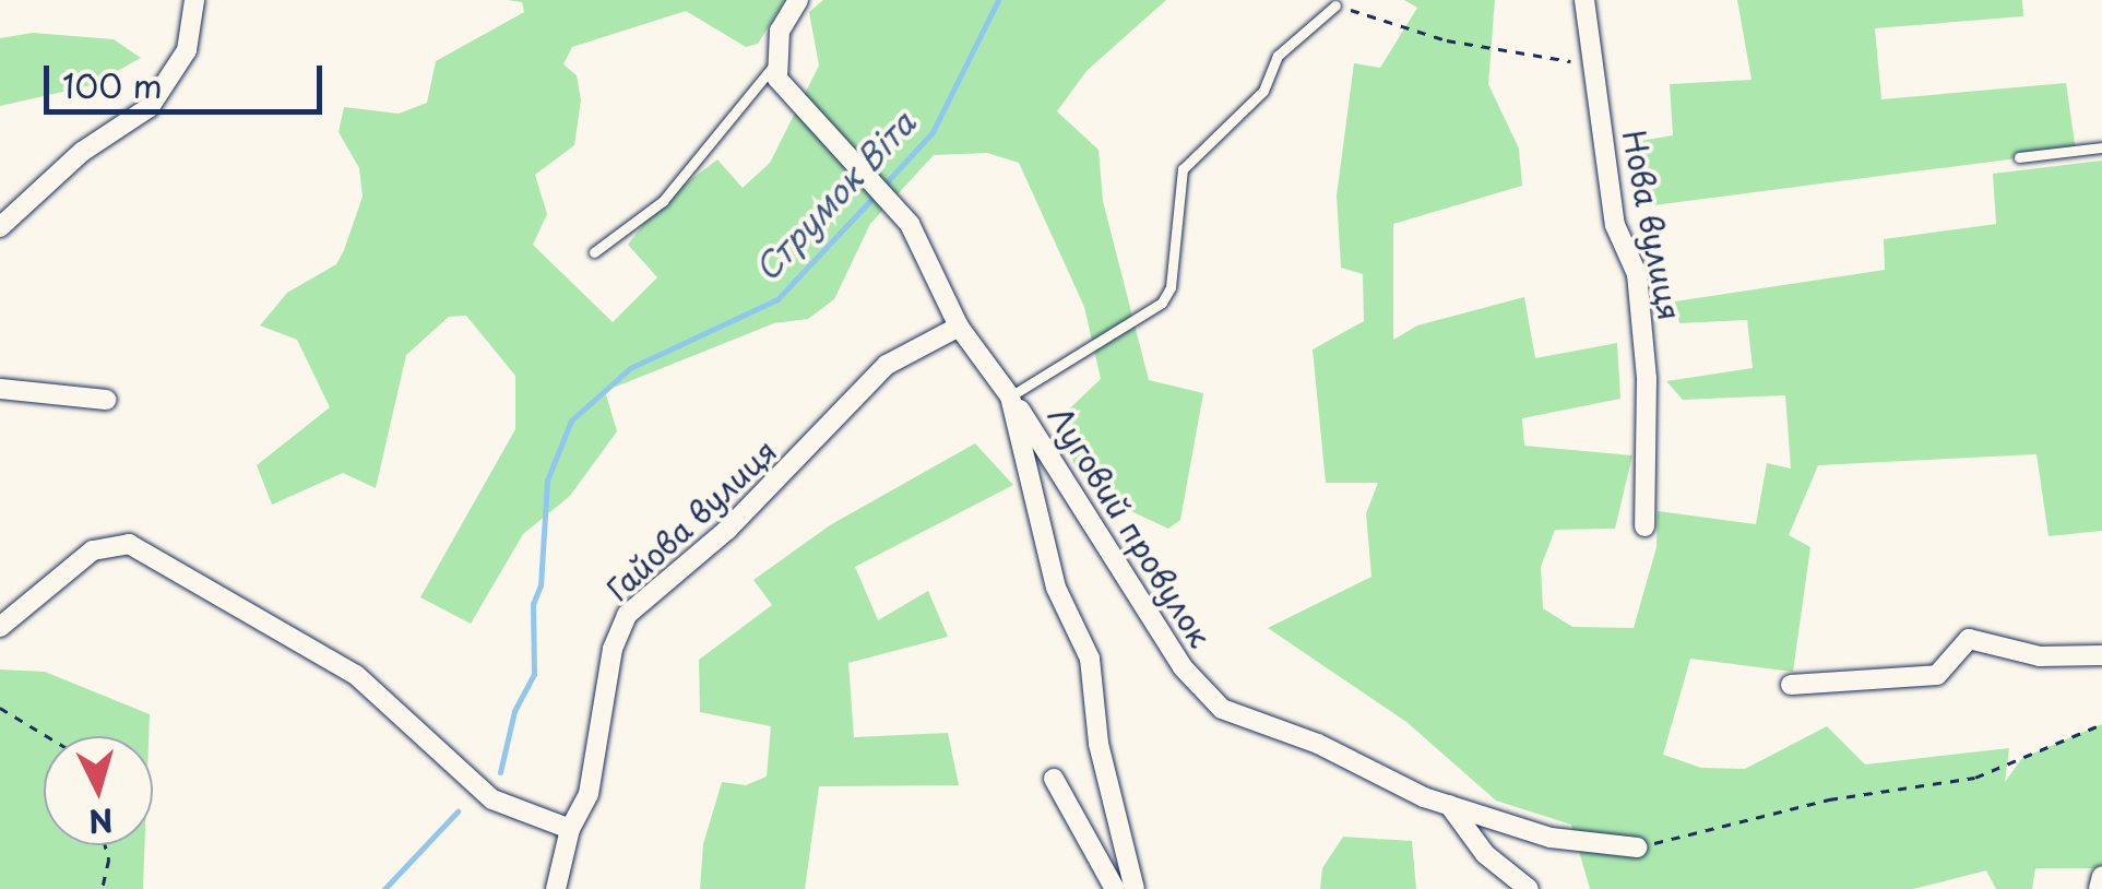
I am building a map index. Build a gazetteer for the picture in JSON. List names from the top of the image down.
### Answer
{
  "streets": {
    "street": ["Нова вулиця", "Гайова вулиця", "Луговий провулок"]
  },
  "crossings": [
    ["Гайова вулиця", "Луговий провулок"]
  ],
  "water": ["Струмок Віта"],
  "scale_bar": "100 m",
  "north": "bottom"
}
